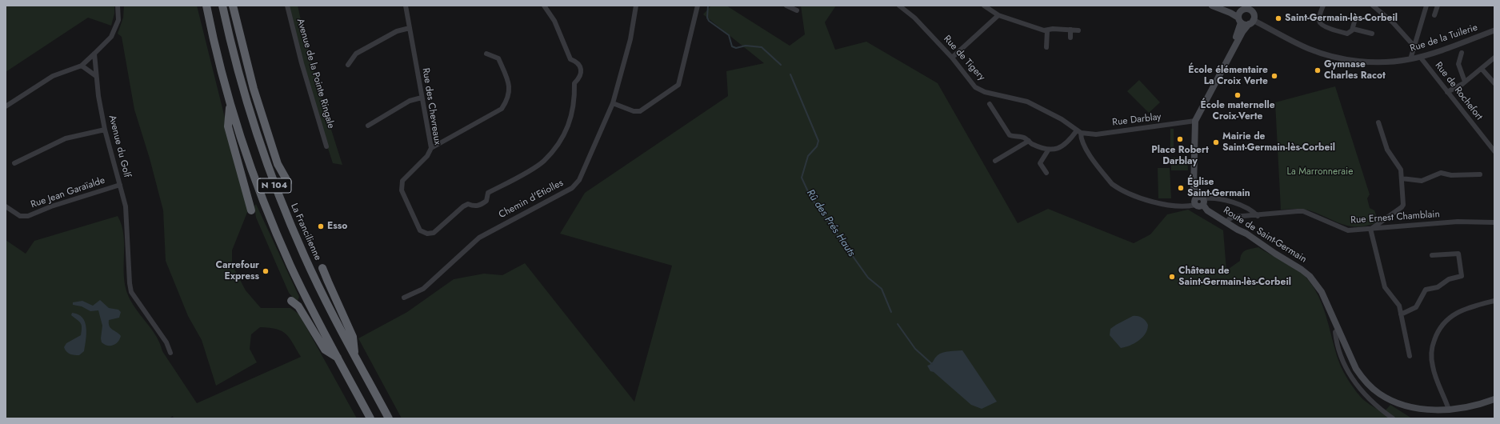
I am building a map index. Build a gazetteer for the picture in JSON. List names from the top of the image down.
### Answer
{
  "streets": {
    "highway": ["N 104", "La Francilienne"],
    "main road": ["Route de Saint-Germain"],
    "street": [
      "Rue de la Tuilerie",
      "Rue de Tigery",
      "Avenue de la Pointe Ringale",
      "Rue de Rochefort",
      "Rue des Chevreaux",
      "Rue Darblay",
      "Avenue du Golf",
      "Rue Jean Garaïalde",
      "Chemin d'Etiolles",
      "Rue Ernest Chamblain"
    ]
  },
  "crossings": [
    ["Rue de la Tuilerie", "Rue de Rochefort"],
    ["Rue de Tigery", "Rue Darblay"],
    ["Avenue du Golf", "Rue Jean Garaïalde"],
    ["Rue Ernest Chamblain", "Route de Saint-Germain"]
  ],
  "water": ["Rû des Prés Hauts"],
  "parks": ["La Marronneraie"],
  "places": [
    "Saint-Germain-lès-Corbeil",
    "Gymnase Charles Racot",
    "École élémentaire La Croix Verte",
    "École maternelle Croix-Verte",
    "Place Robert Darblay",
    "Mairie de Saint-Germain-lès-Corbeil",
    "Église Saint-Germain",
    "Esso",
    "Carrefour Express",
    "Château de Saint-Germain-lès-Corbeil"
  ]
}
